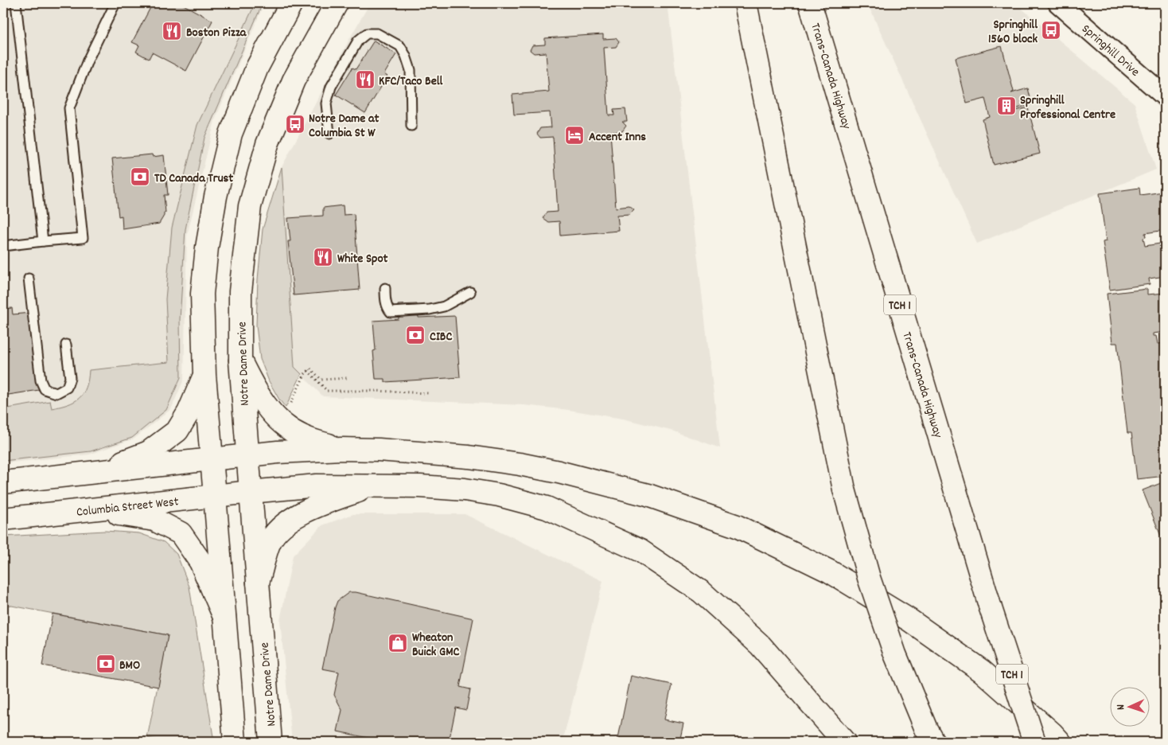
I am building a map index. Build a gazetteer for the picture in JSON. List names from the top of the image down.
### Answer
{
  "streets": {
    "main road": [
      "Trans-Canada Highway",
      "TCH 1",
      "Notre Dame Drive",
      "Columbia Street West"
    ],
    "street": ["Springhill Drive"]
  },
  "crossings": [
    ["Notre Dame Drive", "Columbia Street West"]
  ],
  "places": {
    "bus stop": ["Springhill 1560 block", "Notre Dame at Columbia St W"],
    "restaurant": ["Boston Pizza", "KFC/Taco Bell", "White Spot"],
    "building": ["Springhill Professional Centre"],
    "hotel": ["Accent Inns"],
    "bank": ["TD Canada Trust", "CIBC", "BMO"],
    "shop": ["Wheaton Buick GMC"]
  },
  "north": "left"
}
